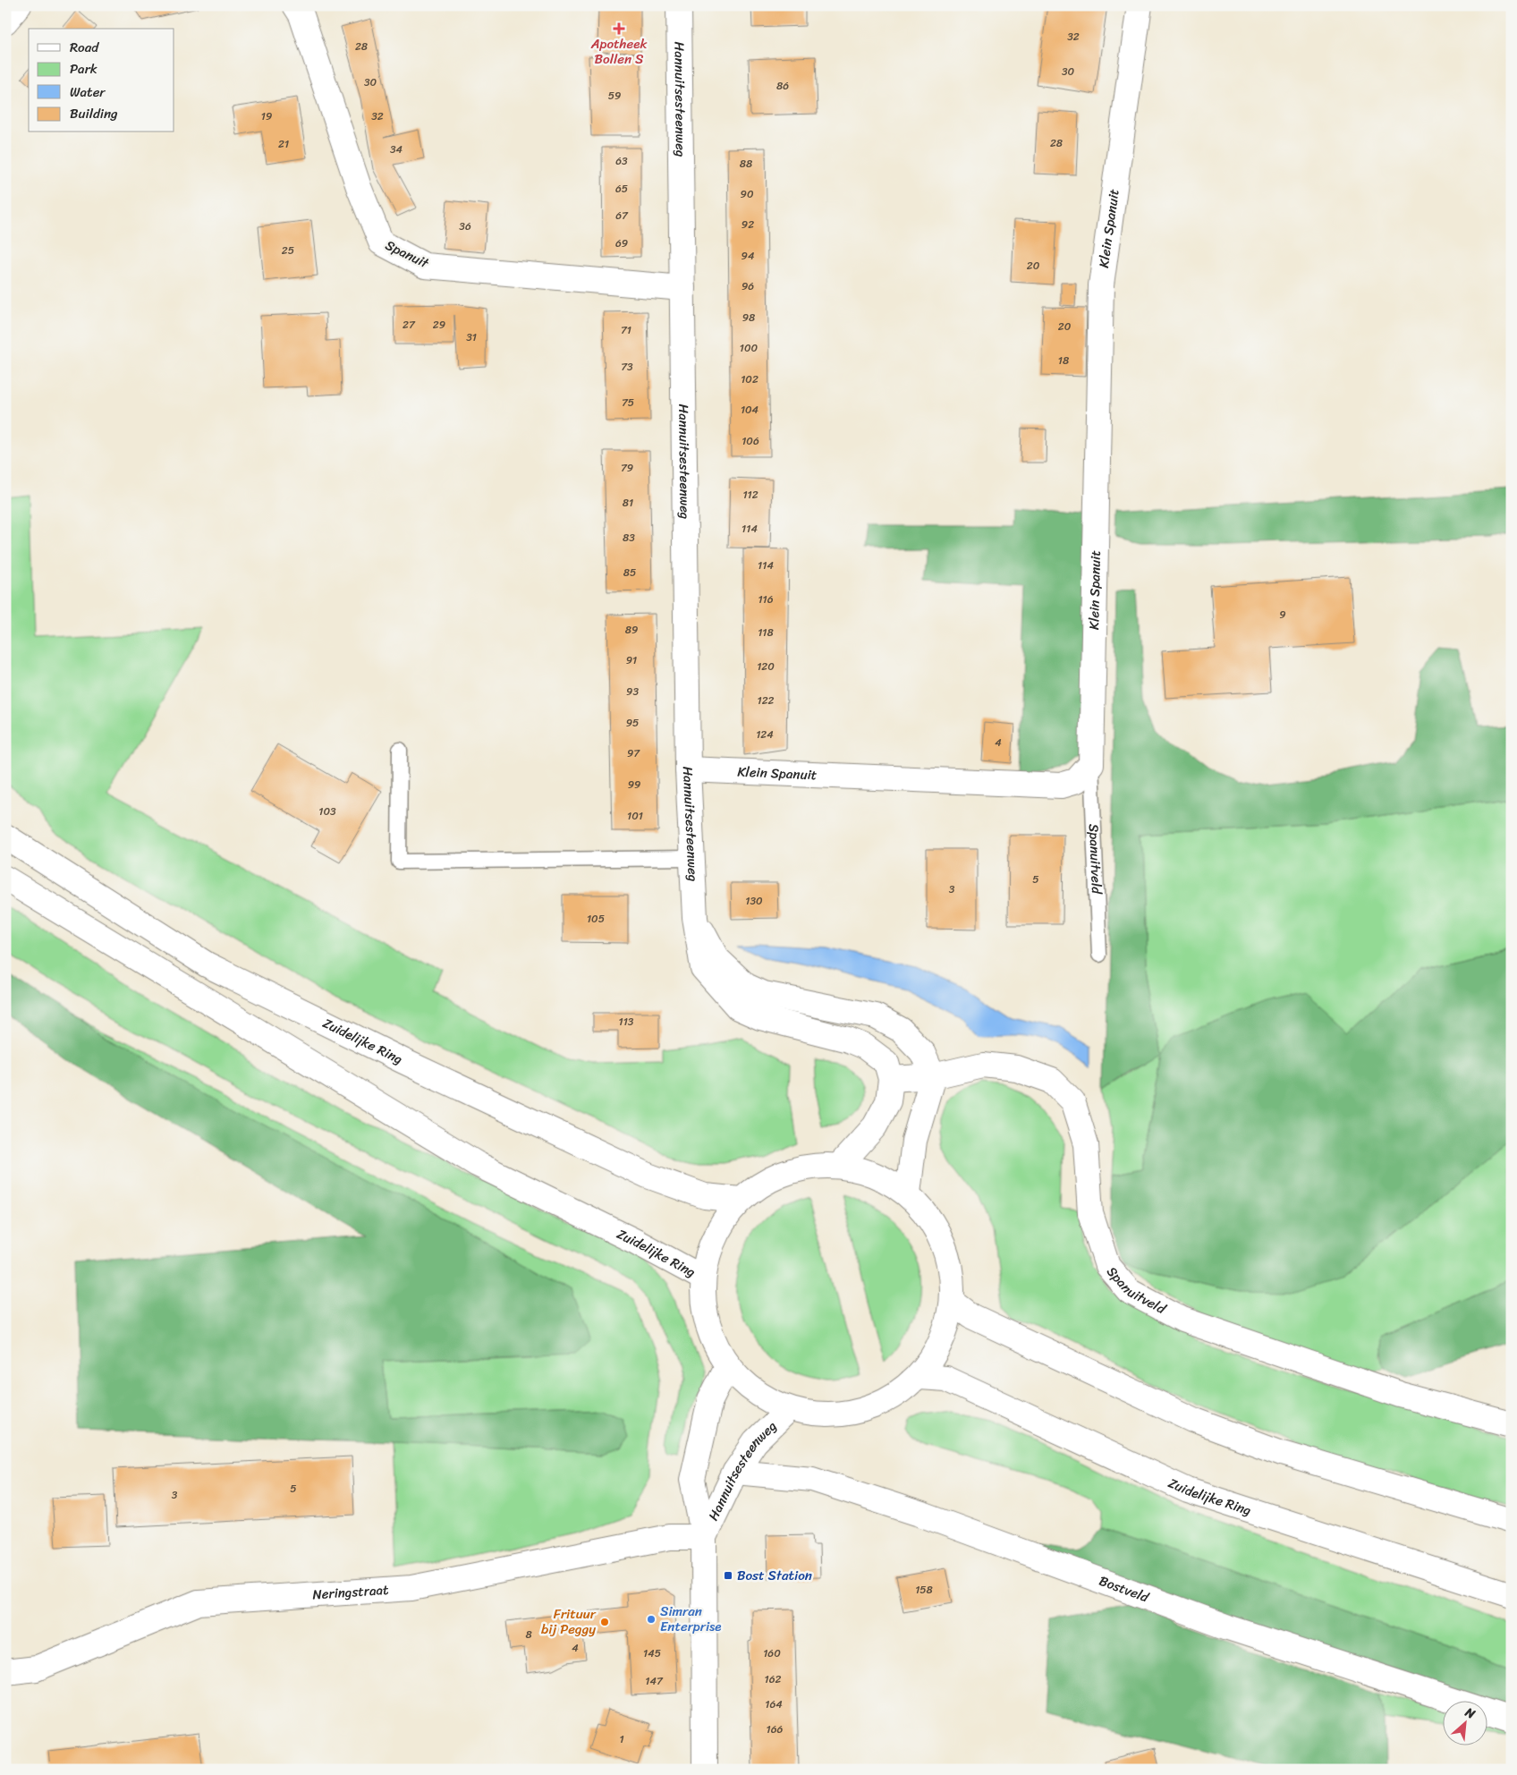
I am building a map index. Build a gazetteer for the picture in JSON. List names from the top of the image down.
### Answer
{
  "streets": {
    "main road": [
      "Hannuitsesteenweg",
      "Klein Spanuit",
      "Spanuit",
      "Spanuitveld",
      "Zuidelijke Ring",
      "Bostveld",
      "Neringstraat"
    ]
  },
  "crossings": [
    ["Hannuitsesteenweg", "Klein Spanuit"],
    ["Hannuitsesteenweg", "Spanuit"],
    ["Hannuitsesteenweg", "Spanuitveld"],
    ["Hannuitsesteenweg", "Zuidelijke Ring"],
    ["Hannuitsesteenweg", "Bostveld"],
    ["Hannuitsesteenweg", "Neringstraat"],
    ["Klein Spanuit", "Spanuitveld"]
  ],
  "places": {
    "health": ["Apotheek Bollen S"],
    "transit": ["Bost Station"],
    "other": ["Simran Enterprise", "Frituur bij Peggy"]
  },
  "house_numbers": [
    "32",
    "28",
    "30",
    "30",
    "86",
    "59",
    "19",
    "32",
    "28",
    "21",
    "34",
    "63",
    "88",
    "65",
    "90",
    "67",
    "92",
    "36",
    "69",
    "25",
    "94",
    "20",
    "96",
    "98",
    "27",
    "29",
    "20",
    "71",
    "31",
    "100",
    "18",
    "73",
    "102",
    "75",
    "104",
    "106",
    "79",
    "112",
    "81",
    "114",
    "83",
    "114",
    "85",
    "116",
    "9",
    "89",
    "118",
    "91",
    "120",
    "93",
    "122",
    "95",
    "124",
    "4",
    "97",
    "99",
    "103",
    "101",
    "5",
    "3",
    "130",
    "105",
    "113",
    "5",
    "3",
    "158",
    "8",
    "4",
    "145",
    "160",
    "162",
    "147",
    "164",
    "166",
    "1"
  ],
  "legend": [
    "Road",
    "Park",
    "Water",
    "Building"
  ],
  "north": "top right"
}
